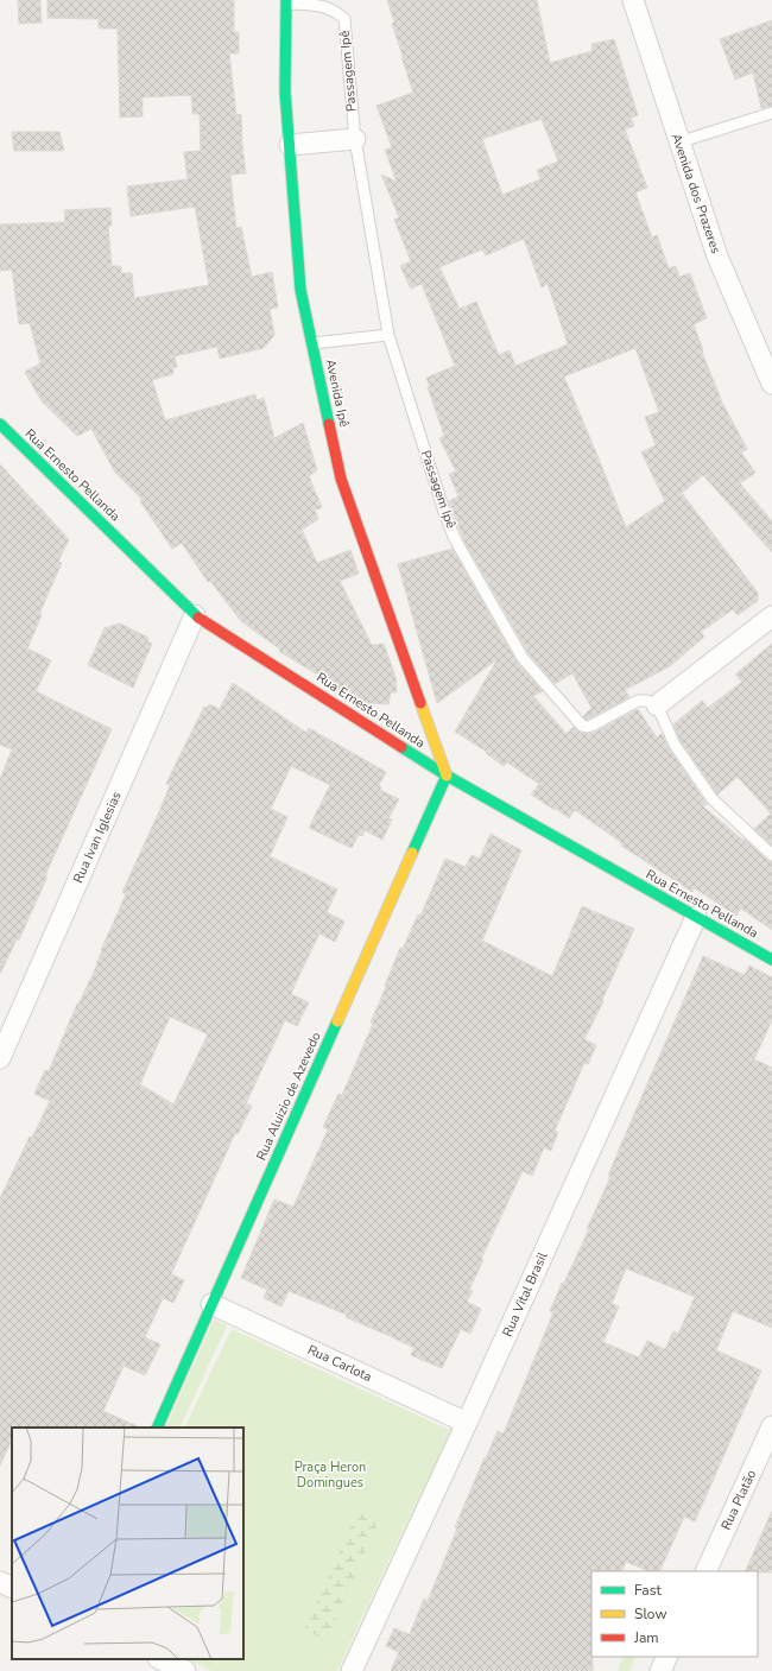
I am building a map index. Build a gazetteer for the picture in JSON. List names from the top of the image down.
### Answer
{
  "streets": {
    "street": [
      "Avenida dos Prazeres",
      "Avenida Ipê",
      "Rua Ernesto Pellanda",
      "Rua Ivan Iglesias",
      "Rua Aluizio de Azevedo",
      "Rua Vital Brasil",
      "Rua Carlota",
      "Rua Platão"
    ],
    "lane": ["Passagem Ipê"]
  },
  "crossings": [
    ["Passagem Ipê", "Avenida Ipê"],
    ["Avenida Ipê", "Rua Ernesto Pellanda"],
    ["Avenida Ipê", "Rua Aluizio de Azevedo"],
    ["Rua Ernesto Pellanda", "Rua Ivan Iglesias"],
    ["Rua Ernesto Pellanda", "Rua Aluizio de Azevedo"],
    ["Rua Ernesto Pellanda", "Rua Vital Brasil"],
    ["Rua Aluizio de Azevedo", "Rua Carlota"],
    ["Rua Vital Brasil", "Rua Carlota"]
  ],
  "parks": ["Praça Heron Domingues"],
  "legend": ["Fast", "Slow", "Jam"]
}
